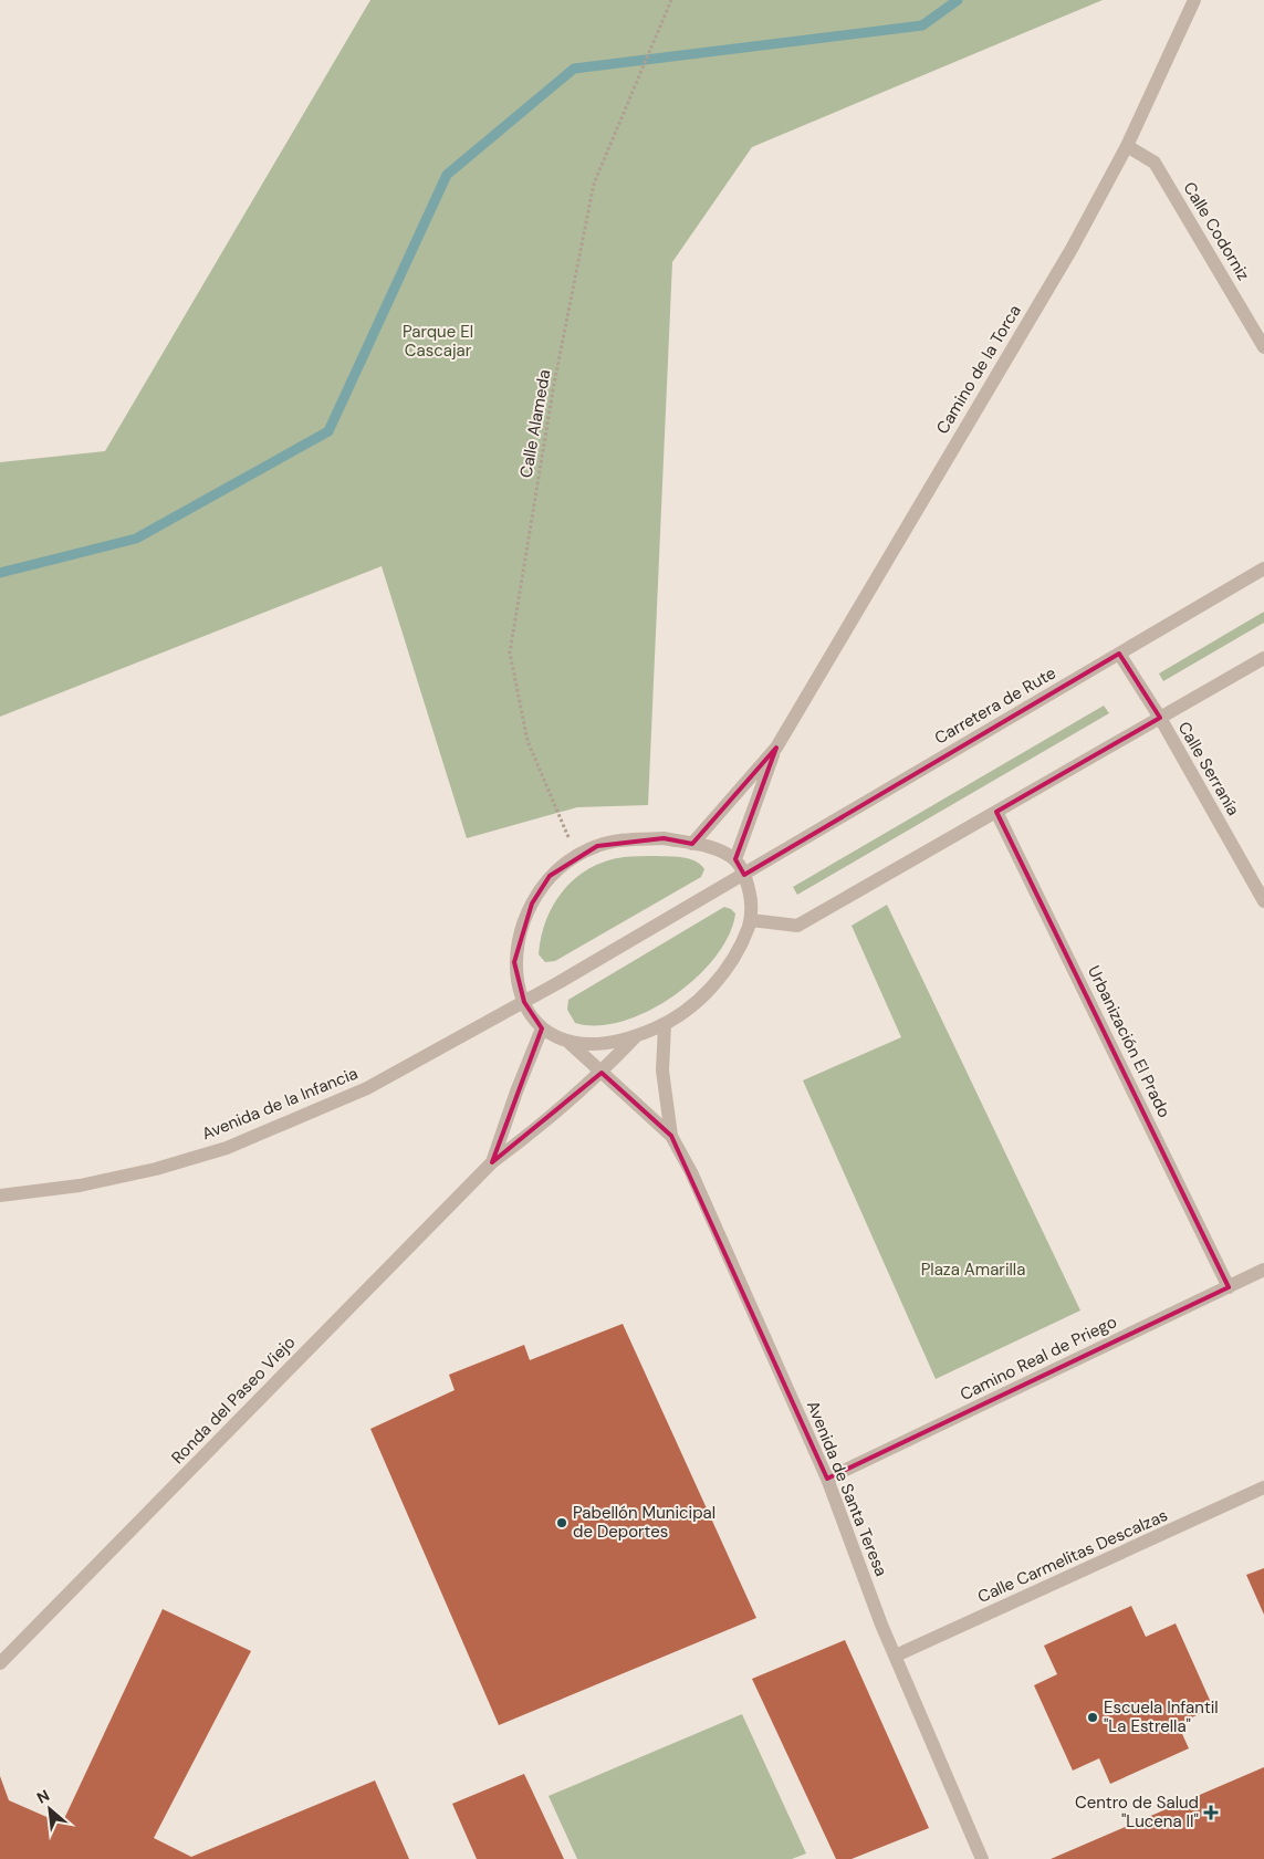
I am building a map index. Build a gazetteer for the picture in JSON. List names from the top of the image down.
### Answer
{
  "streets": {
    "street": [
      "Calle Codorniz",
      "Camino de la Torca",
      "Carretera de Rute",
      "Calle Serranía",
      "Urbanización El Prado",
      "Avenida de la Infancia",
      "Camino Real de Priego",
      "Ronda del Paseo Viejo",
      "Avenida de Santa Teresa",
      "Calle Carmelitas Descalzas"
    ],
    "path": ["Calle Alameda"]
  },
  "crossings": [
    ["Calle Codorniz", "Camino de la Torca"],
    ["Carretera de Rute", "Calle Serranía"],
    ["Carretera de Rute", "Avenida de la Infancia"],
    ["Urbanización El Prado", "Camino Real de Priego"],
    ["Camino Real de Priego", "Avenida de Santa Teresa"],
    ["Ronda del Paseo Viejo", "Avenida de Santa Teresa"],
    ["Avenida de Santa Teresa", "Calle Carmelitas Descalzas"]
  ],
  "parks": ["Parque El Cascajar", "Plaza Amarilla"],
  "places": {
    "other": ["Pabellón Municipal de Deportes", "Escuela Infantil \"La Estrella\""],
    "health": ["Centro de Salud \"Lucena II\""]
  },
  "north": "top left"
}
